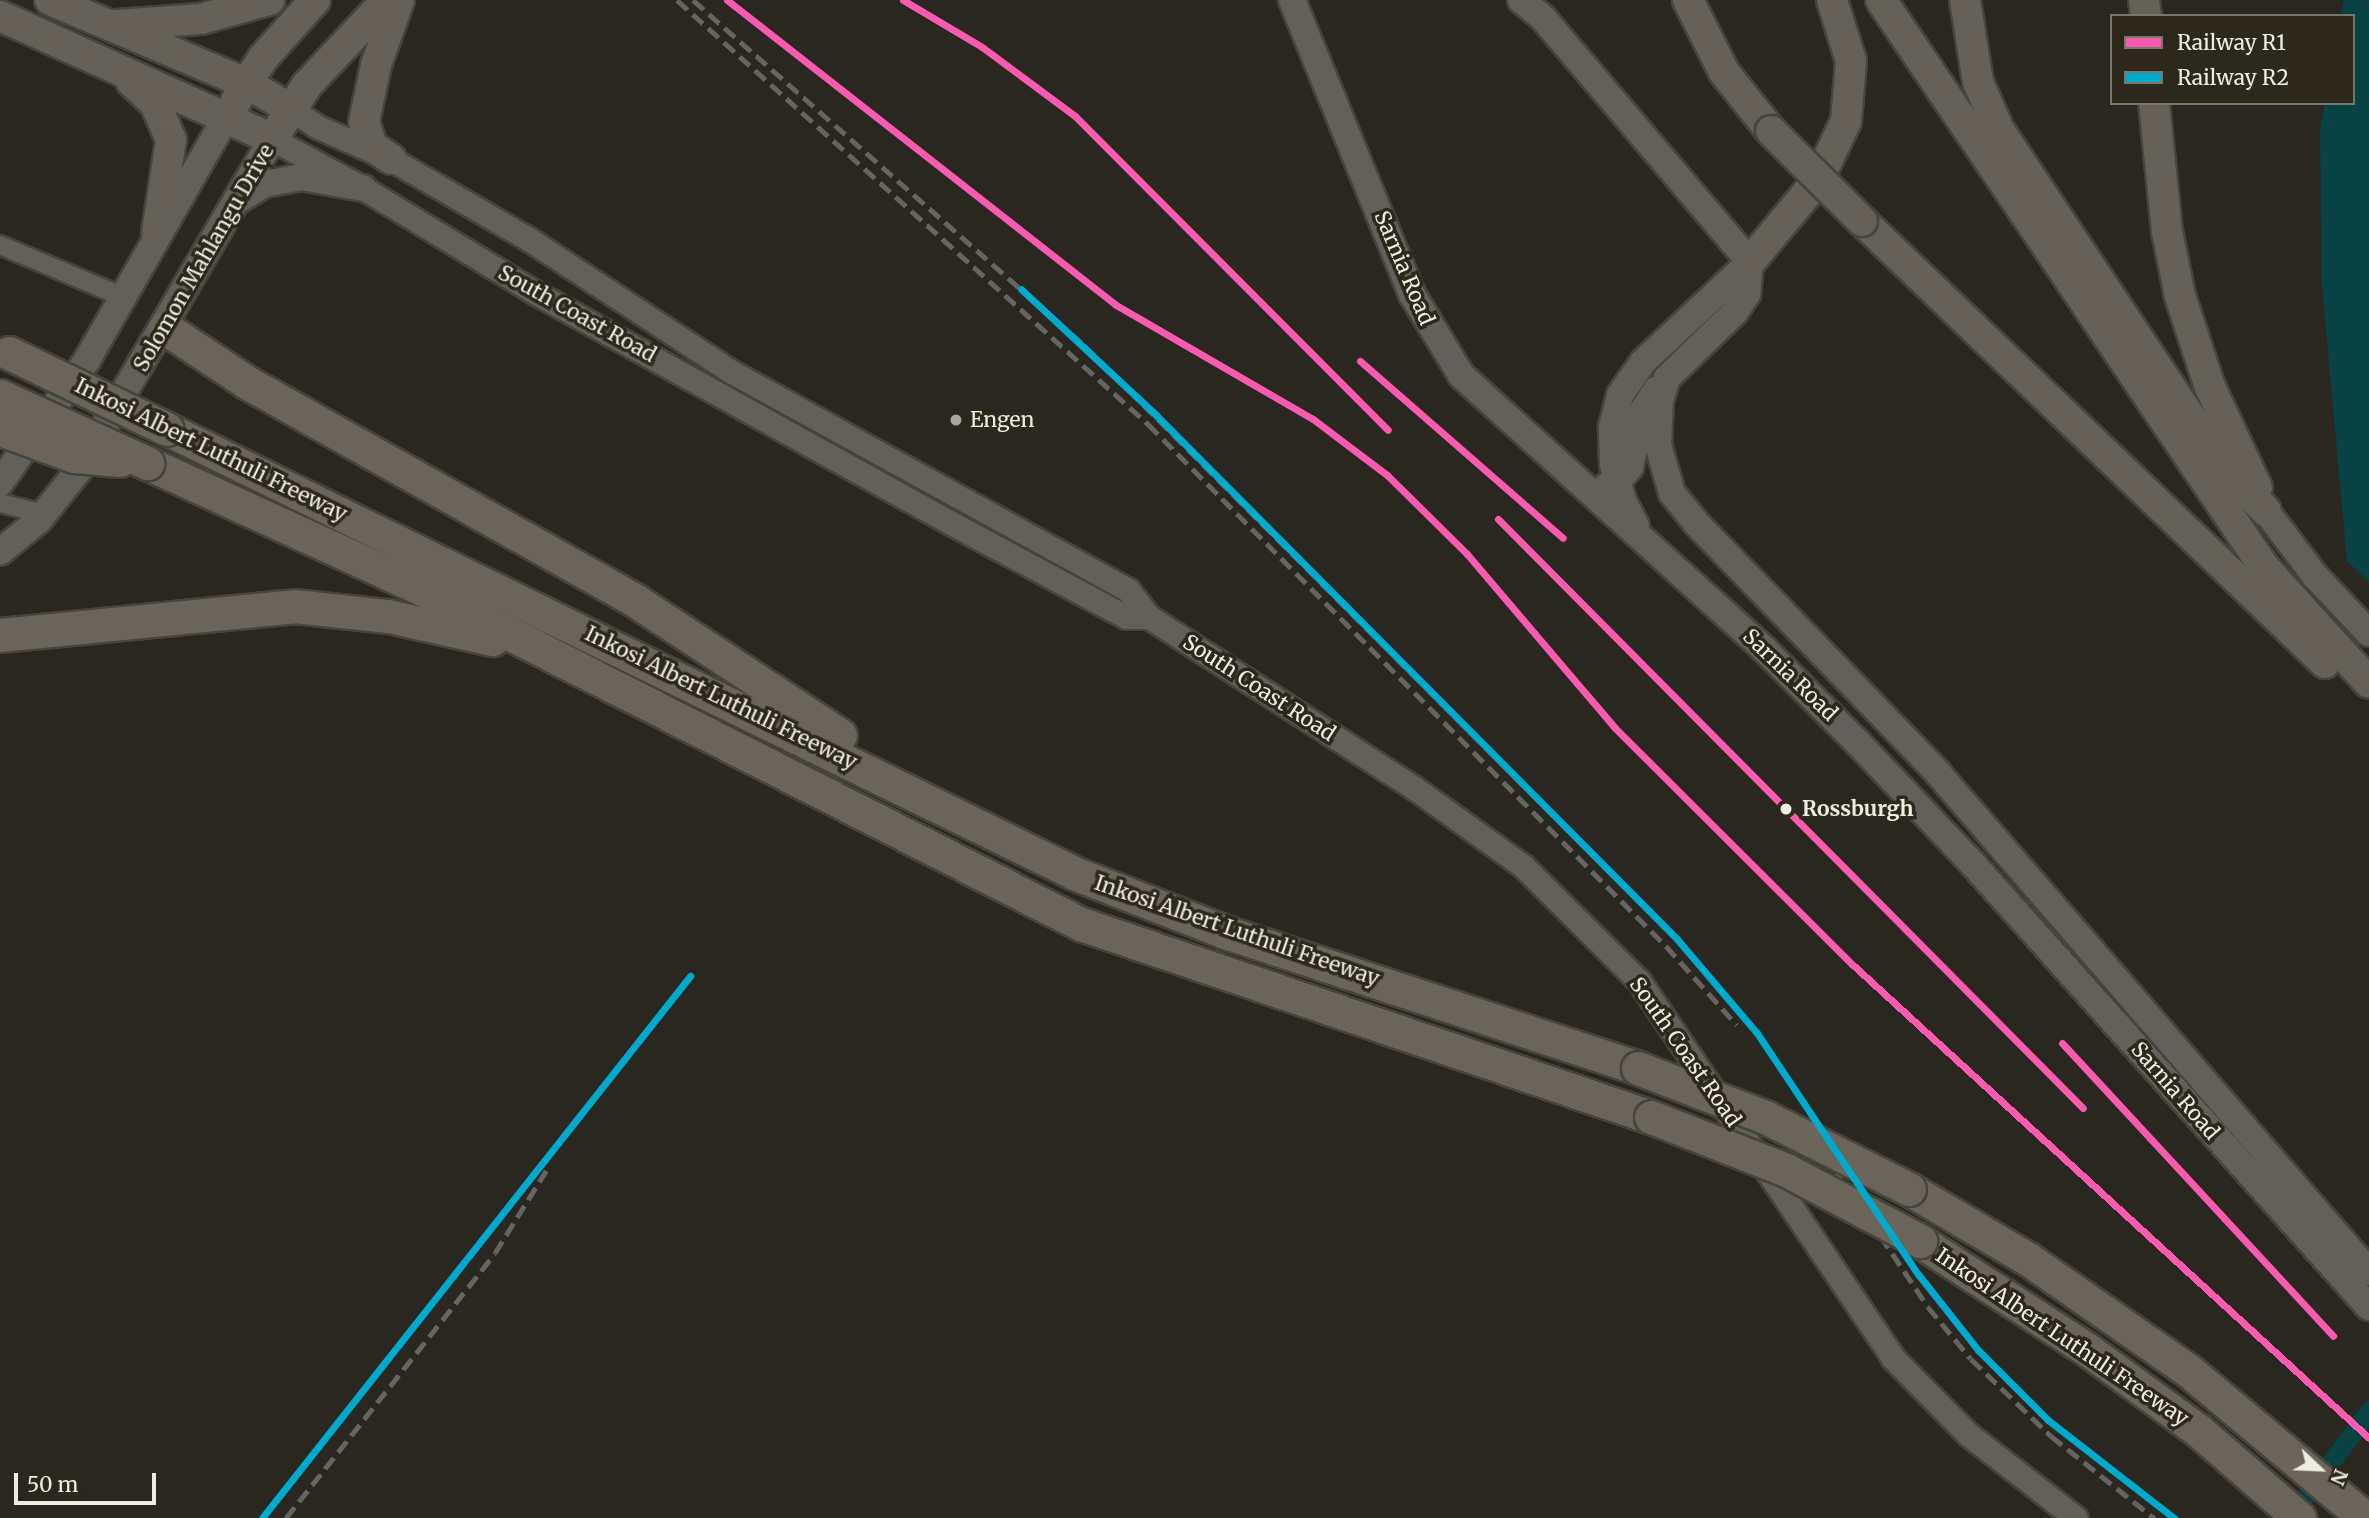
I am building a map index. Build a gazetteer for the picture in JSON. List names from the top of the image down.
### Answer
{
  "streets": {
    "highway": ["Solomon Mahlangu Drive", "South Coast Road", "Inkosi Albert Luthuli Freeway"],
    "main road": ["Sarnia Road"]
  },
  "crossings": [
    ["Solomon Mahlangu Drive", "South Coast Road"]
  ],
  "places": ["Engen", "Rossburgh"],
  "lines": ["rail line R1", "rail line R2"],
  "legend": ["Railway R1", "Railway R2"],
  "scale_bar": "50 m",
  "north": "bottom right"
}
